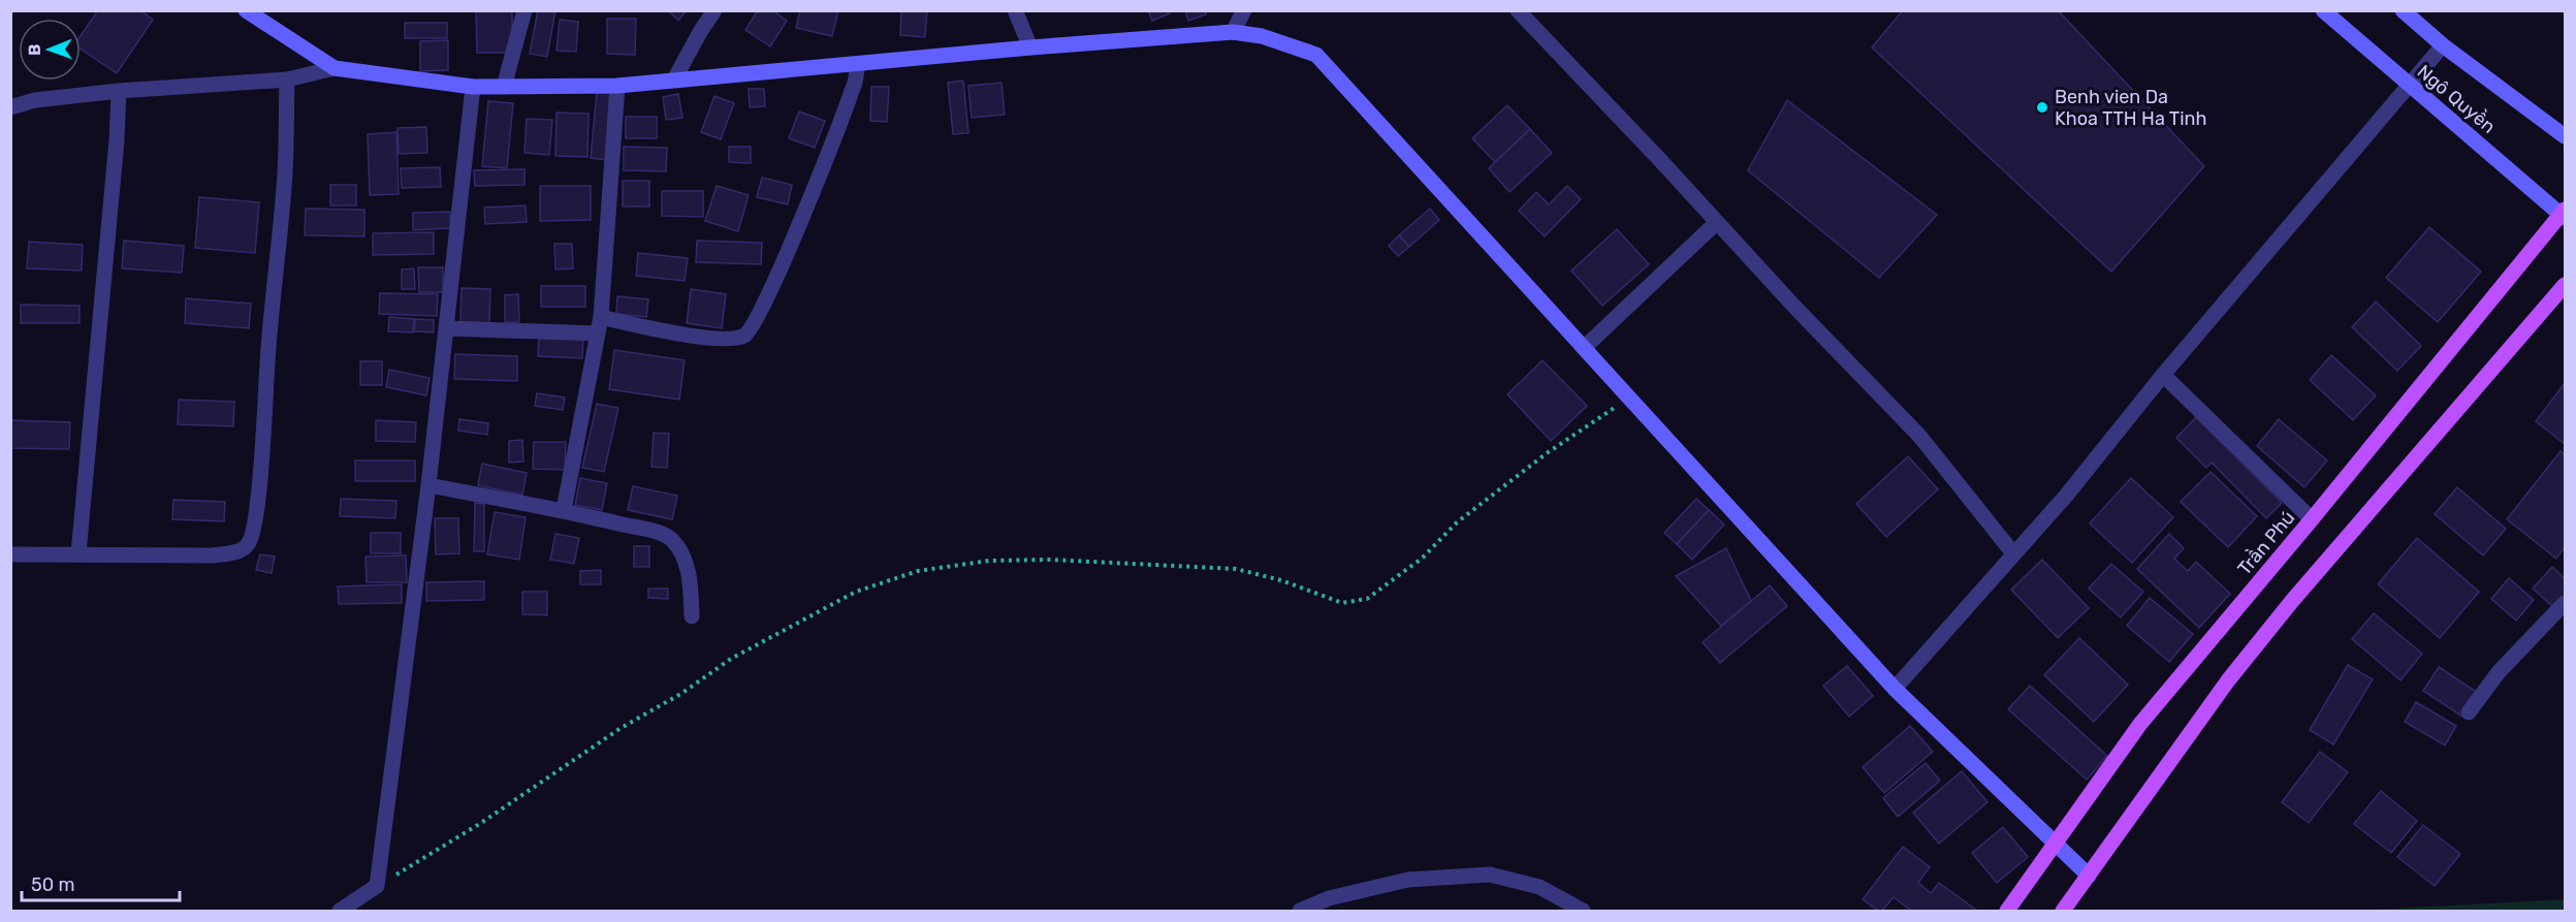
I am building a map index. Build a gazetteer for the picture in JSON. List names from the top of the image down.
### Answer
{
  "streets": {
    "main road": ["Trần Phú"],
    "street": ["Ngô Quyền"]
  },
  "crossings": [
    ["Ngô Quyền", "Trần Phú"]
  ],
  "places": ["Benh vien Da Khoa TTH Ha Tinh"],
  "scale_bar": "50 m",
  "north": "left"
}
